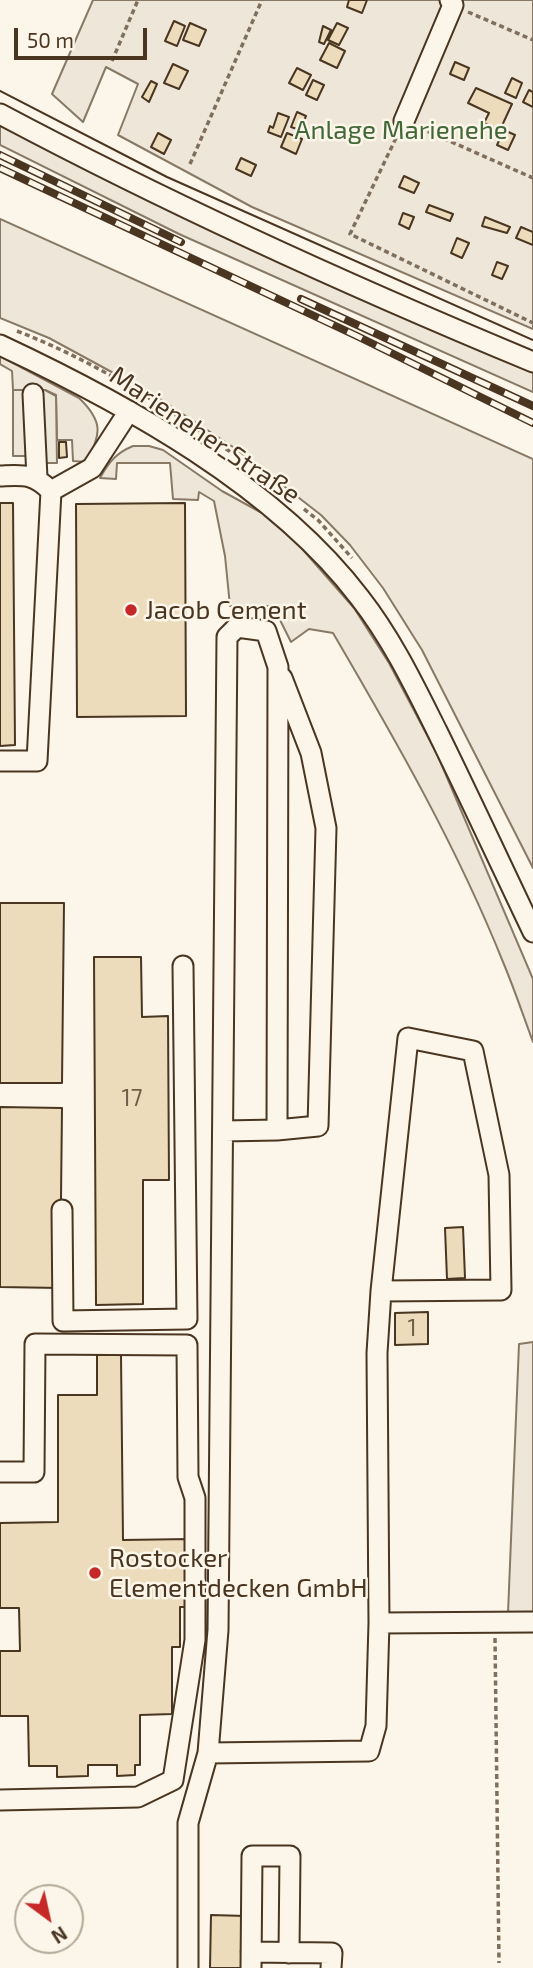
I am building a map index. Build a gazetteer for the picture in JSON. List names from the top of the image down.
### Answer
{
  "streets": {
    "street": ["Marieneher Straße"]
  },
  "parks": ["Anlage Marienehe"],
  "places": ["Jacob Cement", "Rostocker Elementdecken GmbH"],
  "house_numbers": ["17", "1"],
  "scale_bar": "50 m",
  "north": "bottom right"
}
